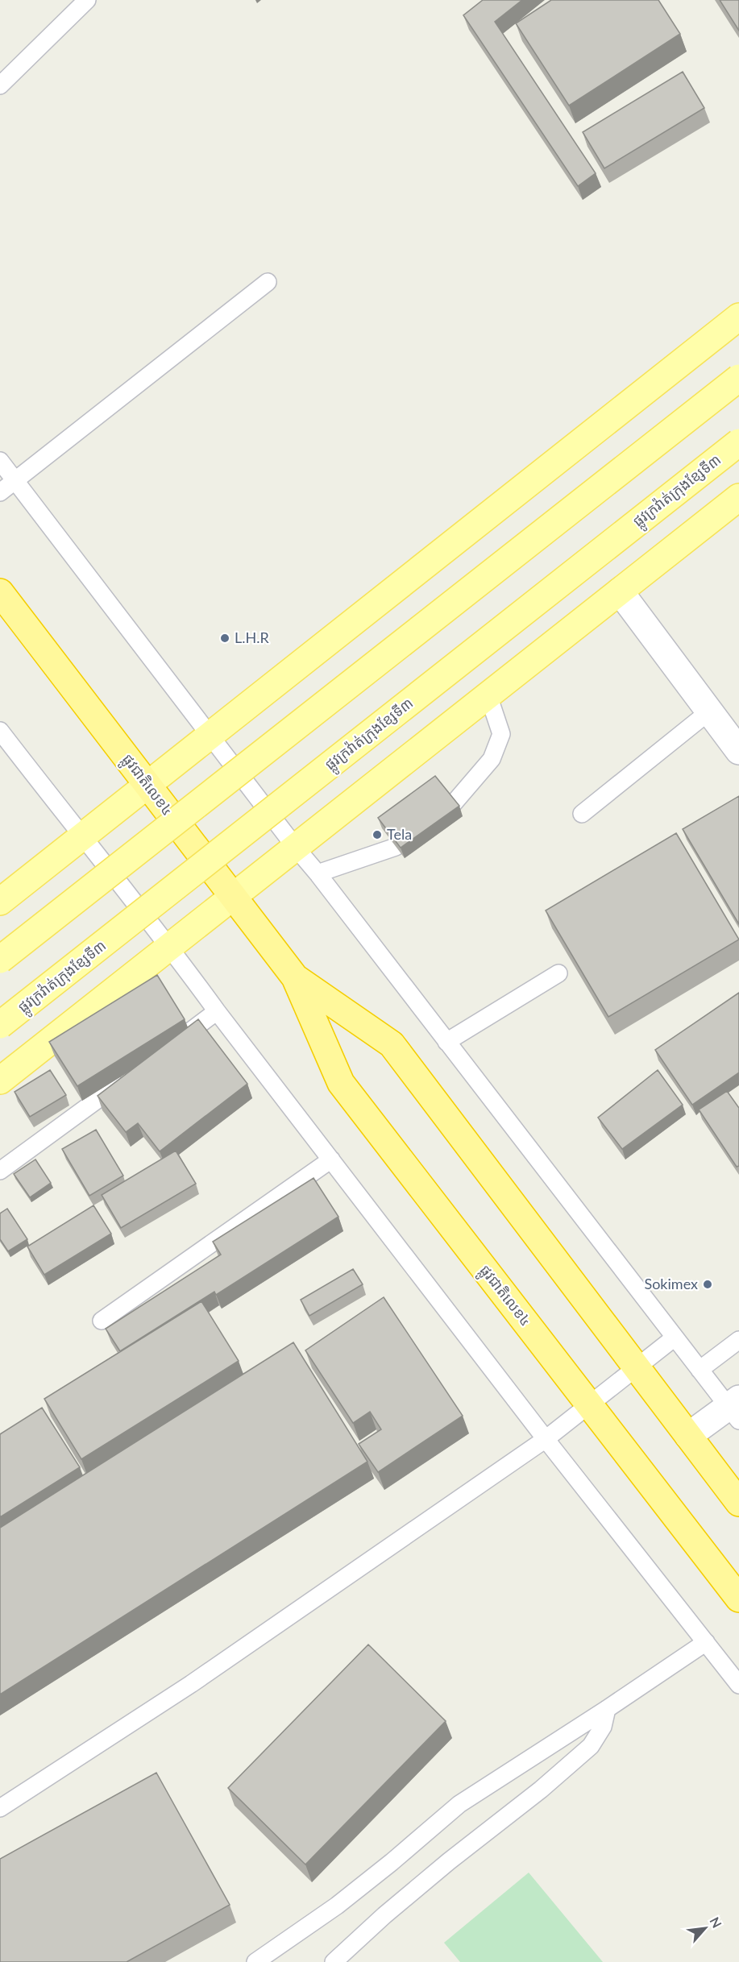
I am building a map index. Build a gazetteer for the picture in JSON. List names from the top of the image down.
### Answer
{
  "streets": {
    "highway": ["ផ្លូវជាតិលេខ៤"],
    "main road": ["ផ្លូវក្រវ៉ាត់ក្រុងខ្សែទី៣"]
  },
  "places": ["L.H.R", "Tela", "Sokimex"],
  "north": "top right"
}
